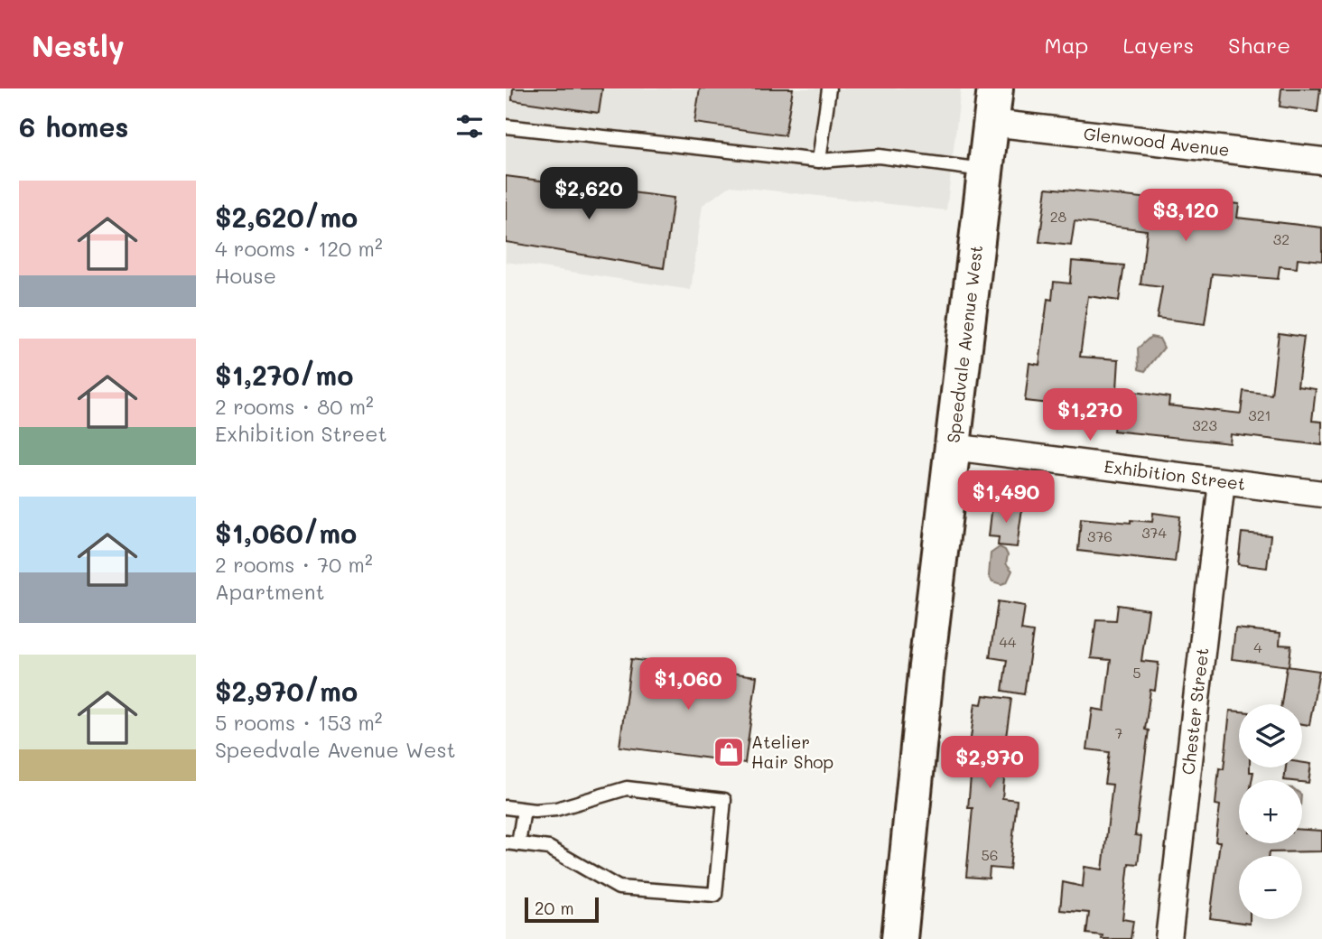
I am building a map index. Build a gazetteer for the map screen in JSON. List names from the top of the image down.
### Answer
{
  "streets": {
    "main road": ["Speedvale Avenue West"],
    "street": ["Glenwood Avenue", "Exhibition Street", "Chester Street"]
  },
  "crossings": [
    ["Glenwood Avenue", "Speedvale Avenue West"],
    ["Speedvale Avenue West", "Exhibition Street"],
    ["Exhibition Street", "Chester Street"]
  ],
  "places": {
    "shop": ["Atelier Hair Shop"]
  },
  "house_numbers": [
    "28",
    "32",
    "321",
    "323",
    "374",
    "376",
    "44",
    "4",
    "5",
    "7",
    "56"
  ],
  "scale_bar": "20 m",
  "page": {
    "header": "Nestly",
    "nav": ["Map", "Layers", "Share"],
    "heading": "6 homes",
    "list": [
      {
        "name": "$2,620/mo",
        "note": "4 rooms · 120 m² · House"
      },
      {
        "name": "$1,270/mo",
        "note": "2 rooms · 80 m² · Exhibition Street"
      },
      {
        "name": "$1,060/mo",
        "note": "2 rooms · 70 m² · Apartment"
      },
      {
        "name": "$2,970/mo",
        "note": "5 rooms · 153 m² · Speedvale Avenue West"
      }
    ],
    "price": [
      "$2,620",
      "$3,120",
      "$1,270",
      "$1,490",
      "$1,060",
      "$2,970"
    ],
    "map_buttons": ["+", "−"],
    "scale": "20 m"
  }
}
